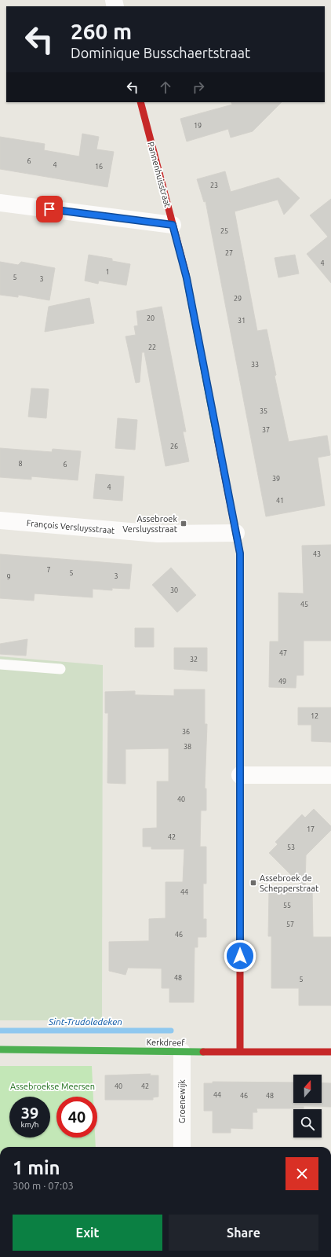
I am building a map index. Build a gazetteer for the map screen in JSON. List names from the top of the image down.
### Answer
{
  "streets": {
    "street": [
      "Pannenhuisstraat",
      "François Versluysstraat",
      "Kerkdreef",
      "Groenewijk"
    ]
  },
  "crossings": [
    ["Pannenhuisstraat", "François Versluysstraat"],
    ["Pannenhuisstraat", "Kerkdreef"],
    ["Kerkdreef", "Groenewijk"]
  ],
  "water": ["Sint-Trudoledeken"],
  "parks": ["Assebroekse Meersen"],
  "places": {
    "transit": ["Assebroek Versluysstraat", "Assebroek de Schepperstraat"]
  },
  "house_numbers": [
    "19",
    "6",
    "4",
    "16",
    "23",
    "25",
    "27",
    "4",
    "1",
    "5",
    "3",
    "29",
    "20",
    "31",
    "22",
    "33",
    "35",
    "37",
    "26",
    "8",
    "6",
    "39",
    "4",
    "41",
    "43",
    "7",
    "5",
    "3",
    "9",
    "30",
    "45",
    "47",
    "32",
    "49",
    "12",
    "36",
    "38",
    "40",
    "17",
    "42",
    "53",
    "44",
    "55",
    "57",
    "46",
    "48",
    "5",
    "40",
    "42",
    "44",
    "46",
    "48"
  ],
  "north": "top",
  "page": {
    "turn": ["260 m", "Dominique Busschaertstraat"],
    "speed": "39 km/h",
    "limit": "40",
    "heading": ["1 min", "300 m · 07:03"],
    "buttons": ["Exit", "Share"]
  }
}
